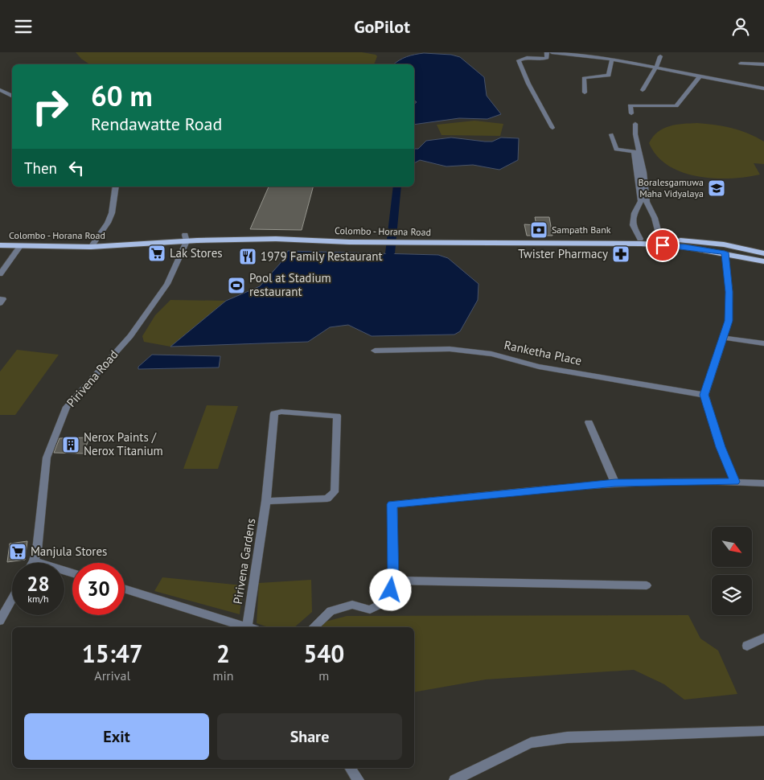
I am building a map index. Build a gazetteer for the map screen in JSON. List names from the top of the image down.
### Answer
{
  "streets": {
    "main road": ["Colombo - Horana Road"],
    "street": ["Ranketha Place", "Pirivena Road", "Pirivena Gardens"]
  },
  "crossings": [
    ["Colombo - Horana Road", "Pirivena Road"]
  ],
  "places": {
    "school or university": ["Boralesgamuwa Maha Vidyalaya"],
    "bank": ["Sampath Bank"],
    "supermarket": ["Lak Stores", "Manjula Stores"],
    "pharmacy": ["Twister Pharmacy"],
    "restaurant": ["1979 Family Restaurant"],
    "sports": ["Pool at Stadium restaurant"],
    "building": ["Nerox Paints / Nerox Titanium"]
  },
  "north": "bottom right",
  "page": {
    "header": "GoPilot",
    "turn": ["60 m", "Rendawatte Road"],
    "then": "Then",
    "speed": "28 km/h",
    "limit": "30",
    "eta": [
      "15:47",
      "Arrival",
      "2",
      "min",
      "540",
      "m"
    ],
    "buttons": ["Exit", "Share"]
  }
}
